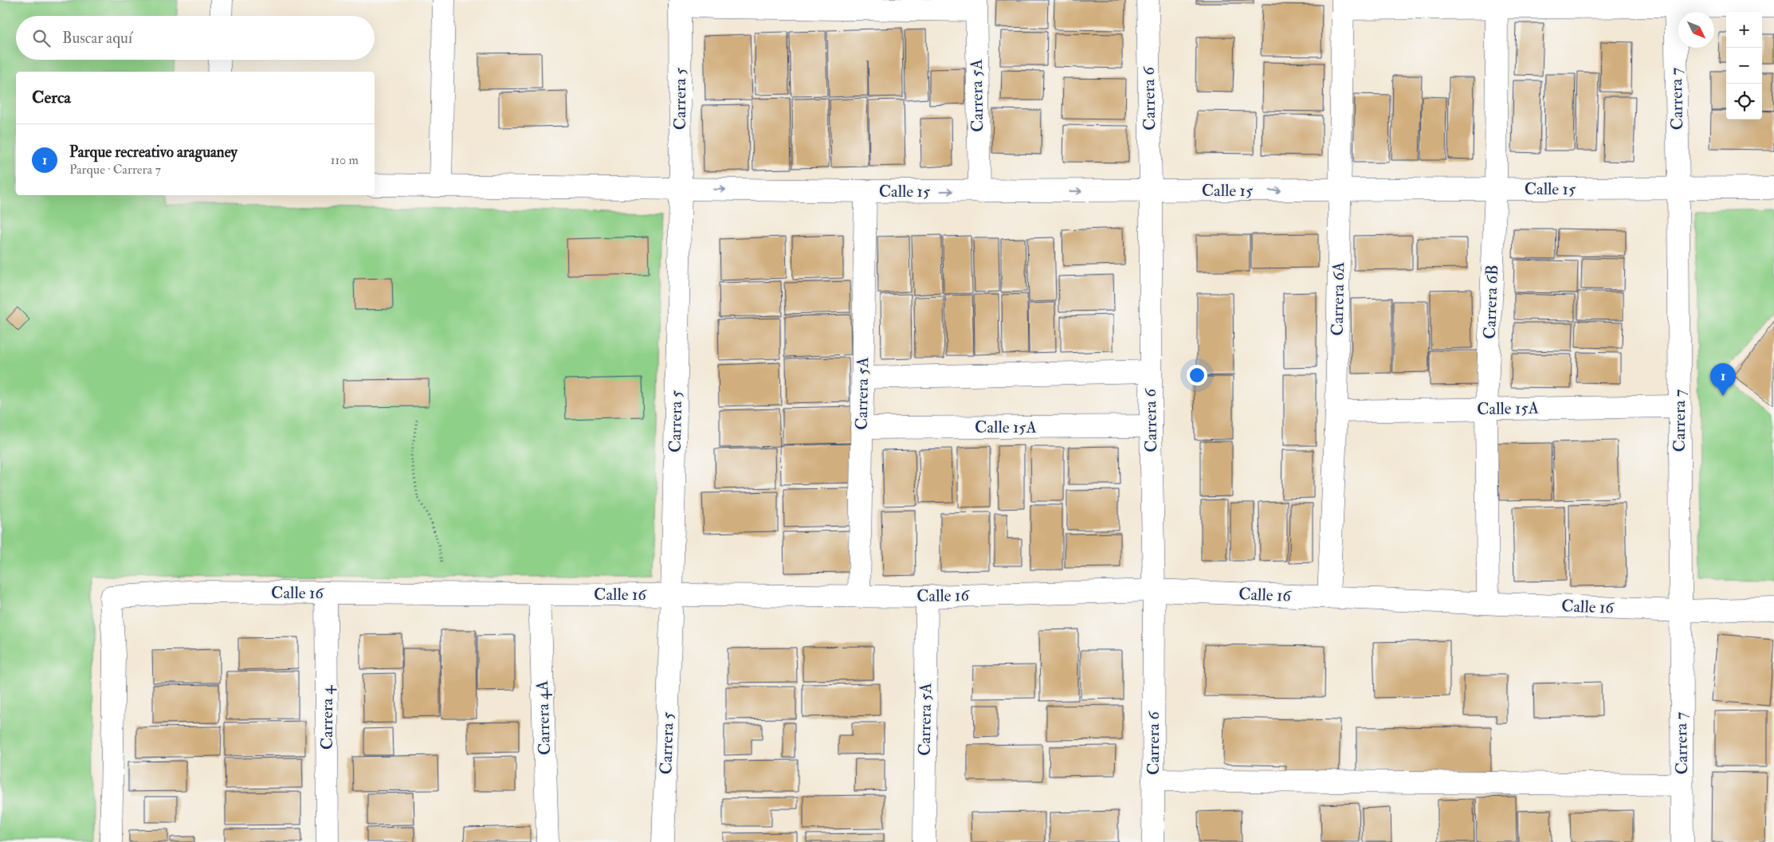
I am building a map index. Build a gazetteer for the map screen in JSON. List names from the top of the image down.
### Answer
{
  "streets": {
    "street": [
      "Carrera 5A",
      "Carrera 5",
      "Carrera 6",
      "Carrera 7",
      "Calle 15",
      "Carrera 6A",
      "Carrera 6B",
      "Calle 15A",
      "Calle 16",
      "Carrera 4",
      "Carrera 4A"
    ]
  },
  "crossings": [
    ["Carrera 5A", "Calle 15"],
    ["Carrera 5A", "Calle 15A"],
    ["Carrera 5A", "Calle 16"],
    ["Carrera 5", "Calle 15"],
    ["Carrera 5", "Calle 16"],
    ["Carrera 6", "Calle 15"],
    ["Carrera 6", "Calle 15A"],
    ["Carrera 6", "Calle 16"],
    ["Carrera 7", "Calle 15"],
    ["Carrera 7", "Calle 15A"],
    ["Carrera 7", "Calle 16"],
    ["Calle 15", "Carrera 6A"],
    ["Calle 15", "Carrera 6B"],
    ["Carrera 6A", "Calle 15A"],
    ["Carrera 6A", "Calle 16"],
    ["Carrera 6B", "Calle 15A"],
    ["Carrera 6B", "Calle 16"],
    ["Calle 16", "Carrera 4"],
    ["Calle 16", "Carrera 4A"]
  ],
  "north": "bottom right",
  "page": {
    "map_buttons": ["+", "−"],
    "search": "Buscar aquí",
    "heading": "Cerca",
    "list": [
      {
        "mark": "1",
        "name": "Parque recreativo araguaney",
        "note": "Parque · Carrera 7",
        "value": "110 m"
      }
    ],
    "pins": "1"
  }
}
